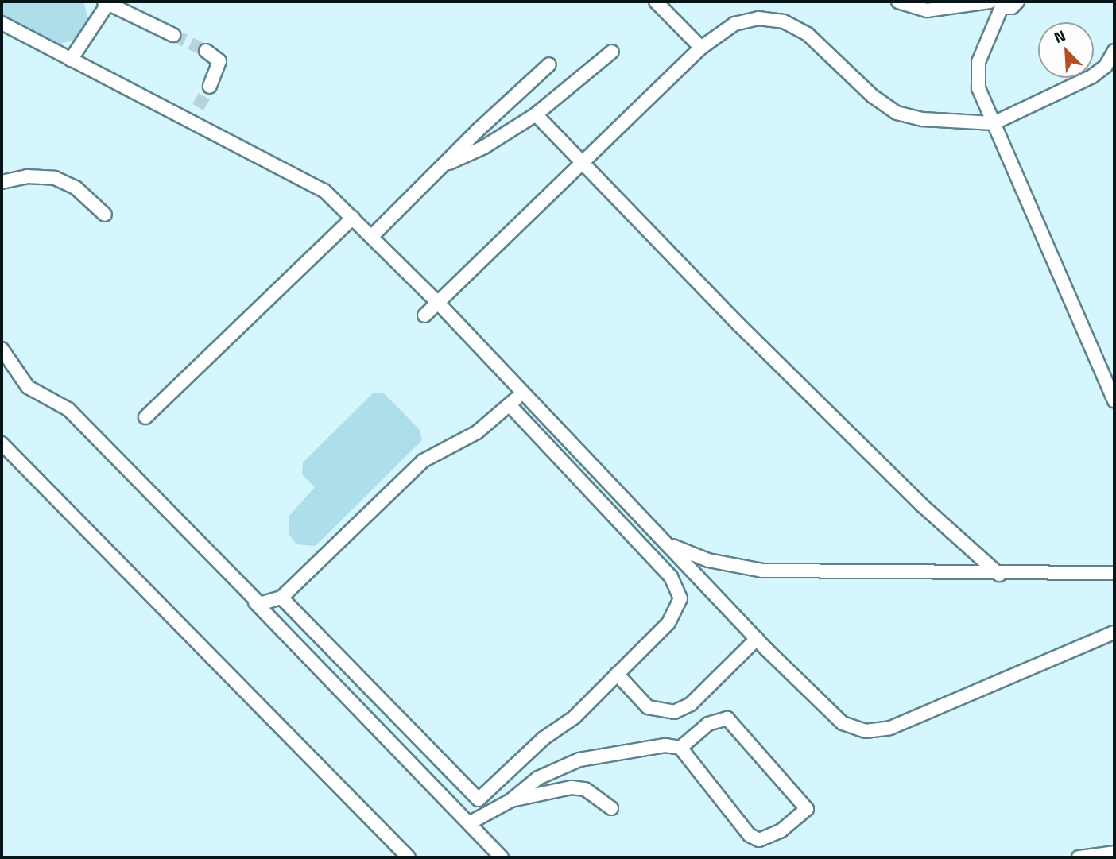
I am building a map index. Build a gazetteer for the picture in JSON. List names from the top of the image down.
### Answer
{
  "north": "top left"
}
